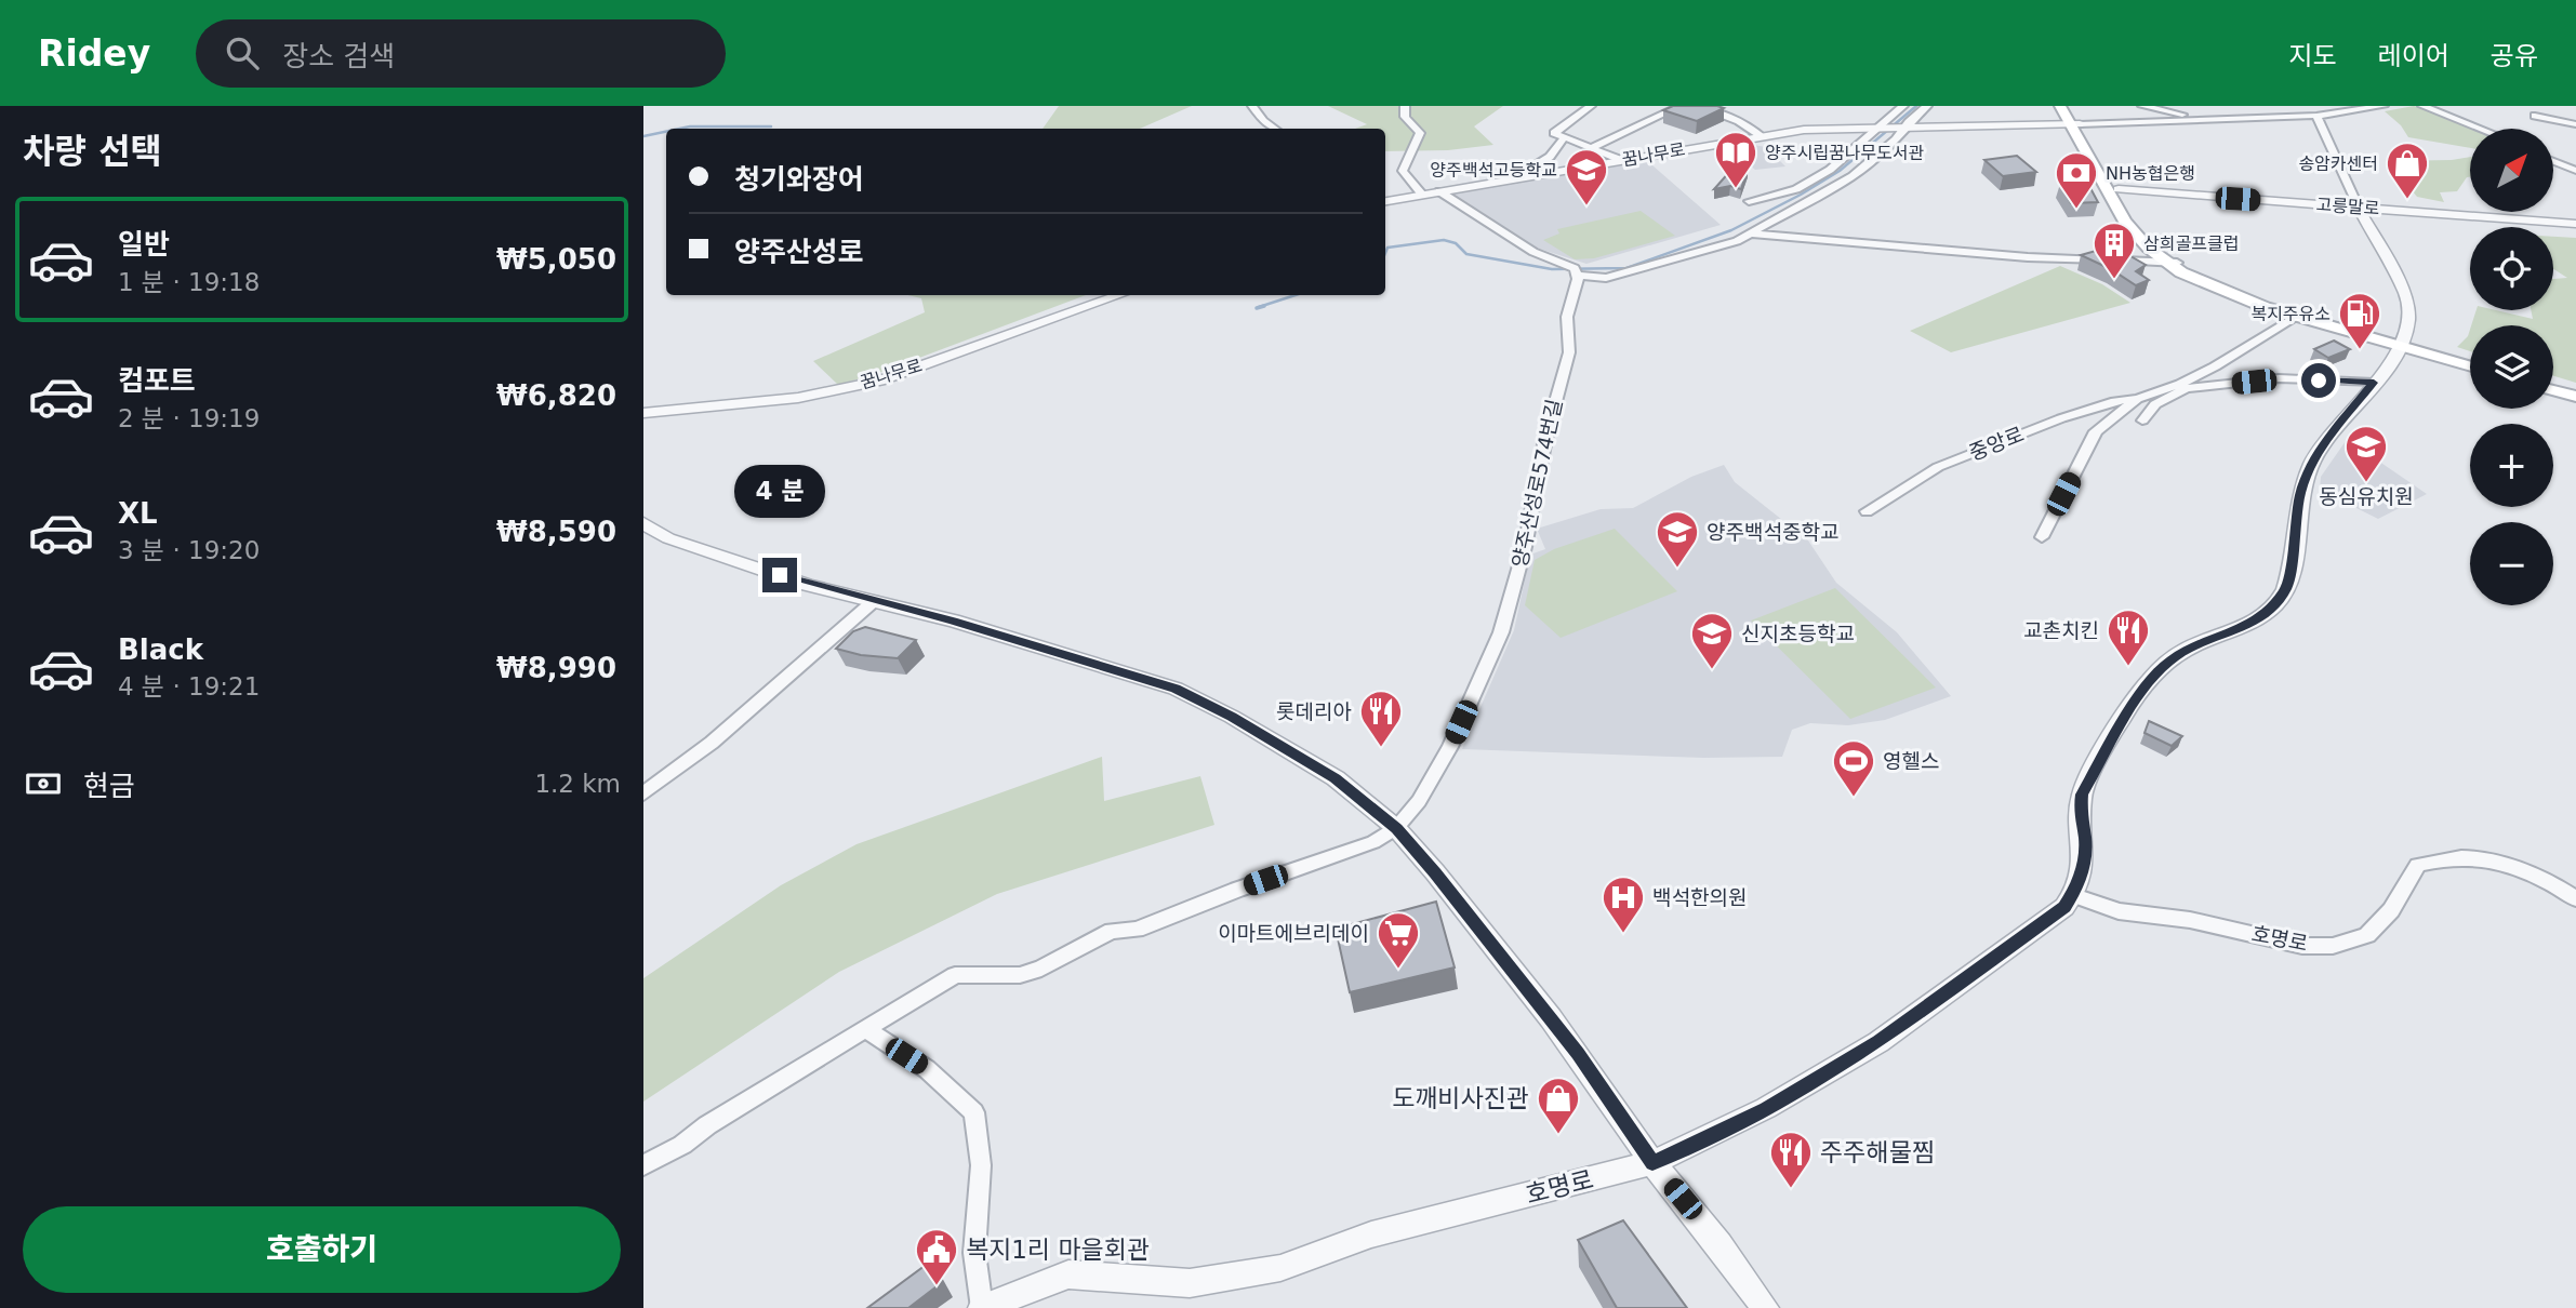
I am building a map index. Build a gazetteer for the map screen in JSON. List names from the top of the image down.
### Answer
{
  "streets": {
    "street": [
      "꿈나무로",
      "고릉말로",
      "중앙로",
      "양주산성로574번길",
      "호명로"
    ]
  },
  "places": {
    "library": ["양주시립꿈나무도서관"],
    "shop": ["송암카센터", "도깨비사진관"],
    "school or university": [
      "양주백석고등학교",
      "동심유치원",
      "양주백석중학교",
      "신지초등학교"
    ],
    "bank": ["NH농협은행"],
    "building": ["삼희골프클럽"],
    "fuel station": ["복지주유소"],
    "restaurant": ["교촌치킨", "롯데리아", "주주해물찜"],
    "sports": ["영헬스"],
    "hospital": ["백석한의원"],
    "supermarket": ["이마트에브리데이"],
    "public building": ["복지1리 마을회관"]
  },
  "north": "top right",
  "page": {
    "header": "Ridey",
    "search": "장소 검색",
    "nav": ["지도", "레이어", "공유"],
    "heading": "차량 선택",
    "map_buttons": ["+", "−"],
    "banner": ["청기와장어", "양주산성로"],
    "list": [
      {
        "name": "일반",
        "note": "1 분 · 19:18",
        "value": "₩5,050"
      },
      {
        "name": "컴포트",
        "note": "2 분 · 19:19",
        "value": "₩6,820"
      },
      {
        "name": "XL",
        "note": "3 분 · 19:20",
        "value": "₩8,590"
      },
      {
        "name": "Black",
        "note": "4 분 · 19:21",
        "value": "₩8,990"
      }
    ],
    "bubble": "4 분",
    "pay": ["현금", "1.2 km"],
    "buttons": "호출하기"
  }
}
